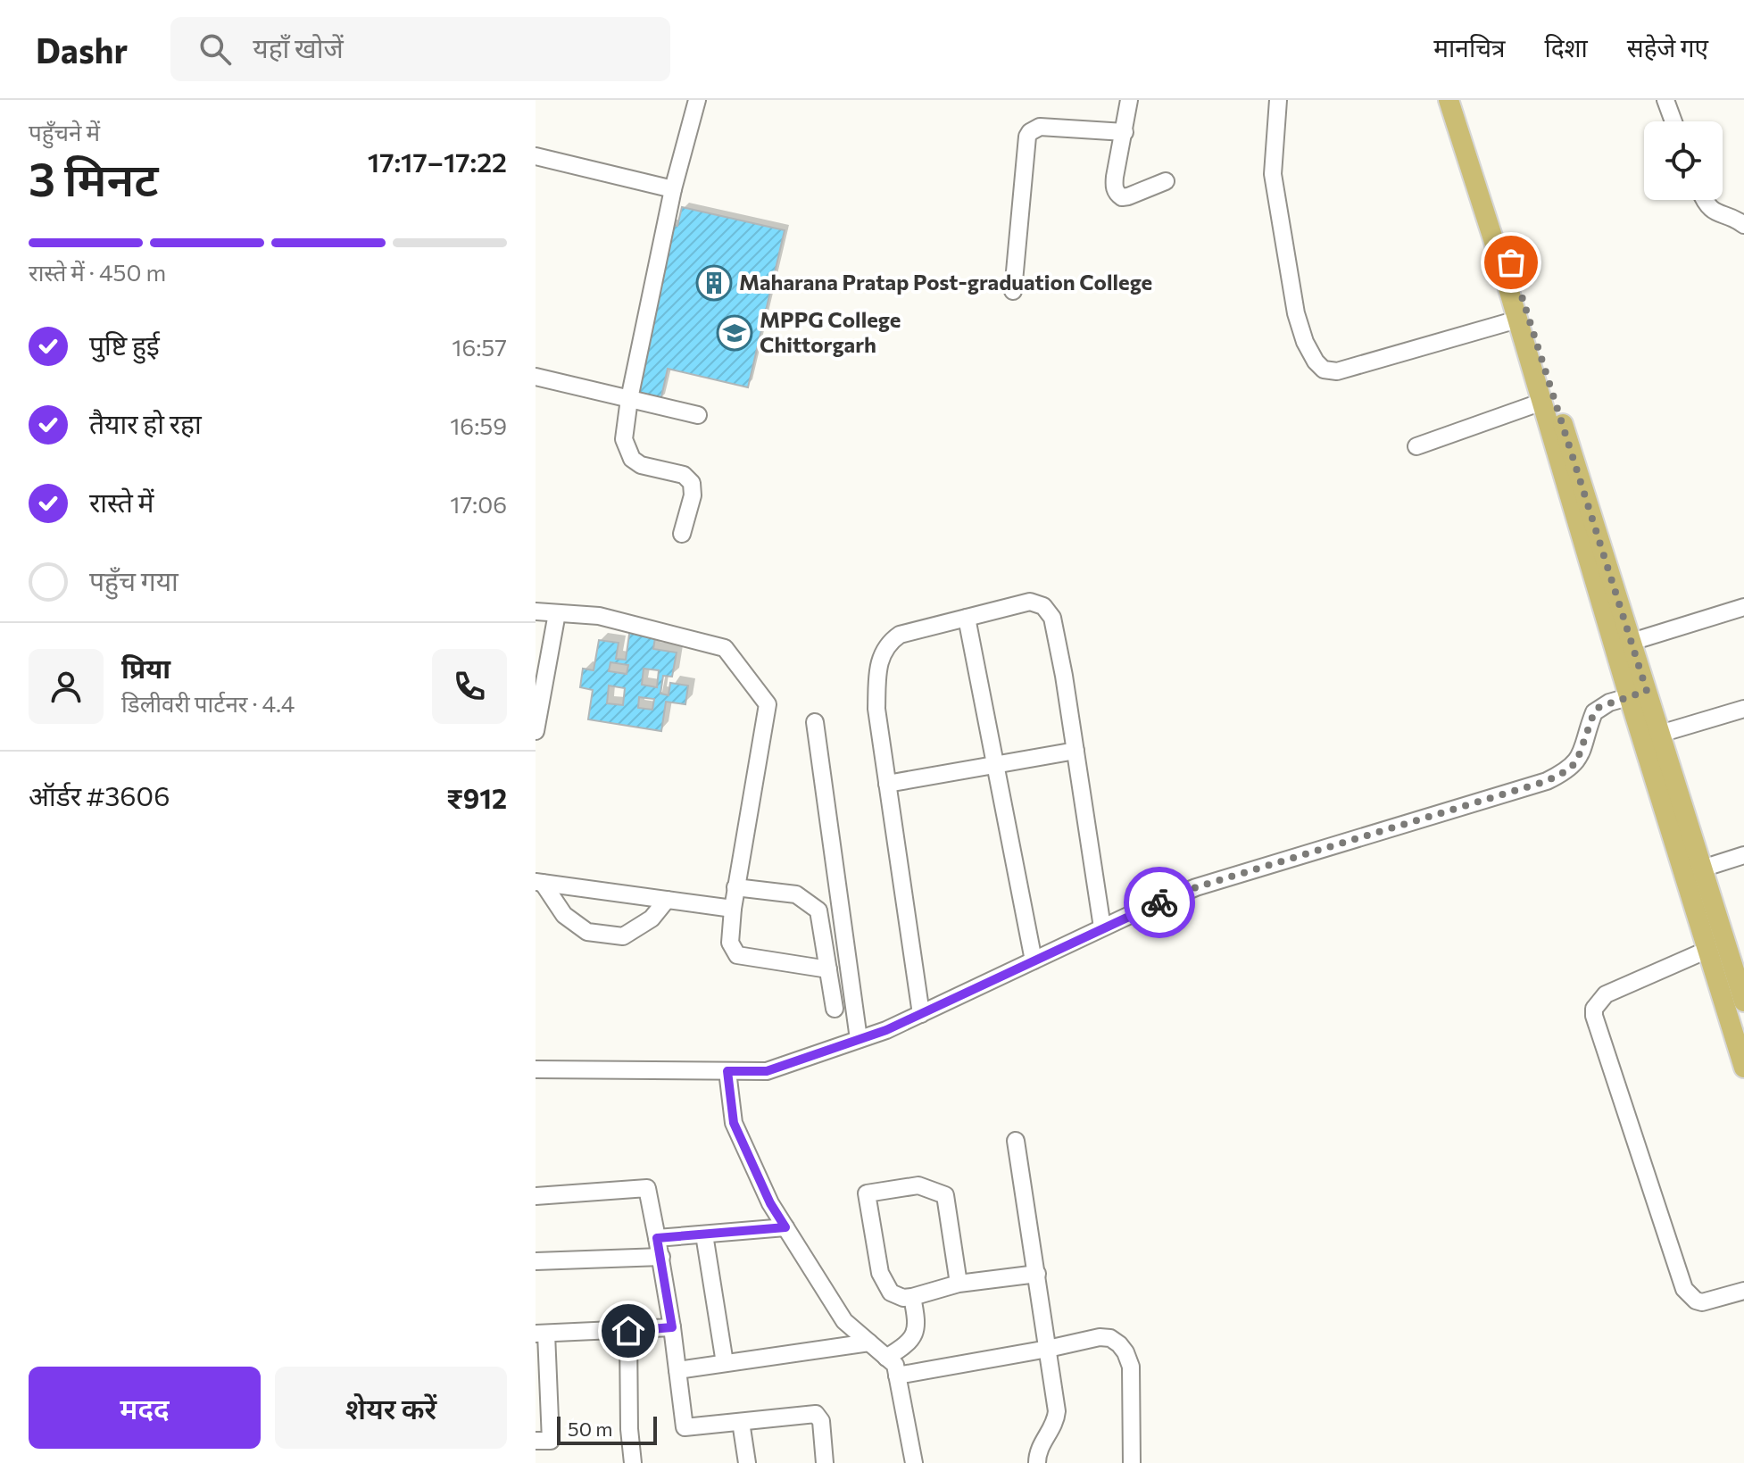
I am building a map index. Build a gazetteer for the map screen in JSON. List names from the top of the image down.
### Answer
{
  "places": {
    "building": ["Maharana Pratap Post-graduation College"],
    "school or university": ["MPPG College Chittorgarh"]
  },
  "scale_bar": "50 m",
  "page": {
    "header": "Dashr",
    "search": "यहाँ खोजें",
    "nav": ["मानचित्र", "दिशा", "सहेजे गए"],
    "heading": ["3 मिनट", "पहुँचने में", "17:17–17:22"],
    "panel": [
      "प्रिया",
      "डिलीवरी पार्टनर · 4.4",
      "ऑर्डर #3606",
      "₹912"
    ],
    "bar": "रास्ते में · 450 m",
    "list": [
      ["पुष्टि हुई", "16:57"],
      ["तैयार हो रहा", "16:59"],
      ["रास्ते में", "17:06"],
      "पहुँच गया"
    ],
    "buttons": ["मदद", "शेयर करें"],
    "scale": "50 m"
  }
}
